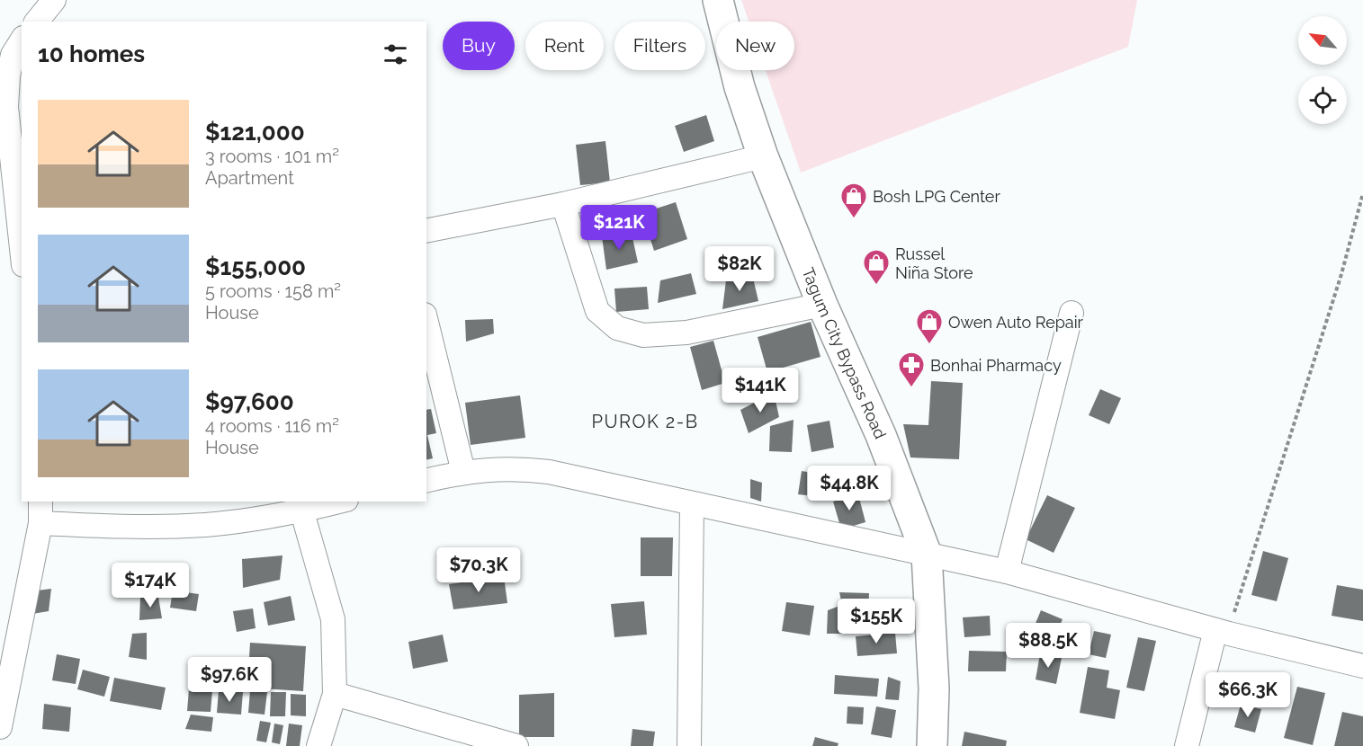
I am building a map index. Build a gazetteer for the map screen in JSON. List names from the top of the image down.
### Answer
{
  "streets": {
    "main road": ["Tagum City Bypass Road"]
  },
  "districts": ["PUROK 2-B"],
  "places": {
    "shop": ["Bosh LPG Center", "Russel Niña Store", "Owen Auto Repair"],
    "pharmacy": ["Bonhai Pharmacy"]
  },
  "north": "top left",
  "page": {
    "chip": [
      "Buy",
      "Rent",
      "Filters",
      "New"
    ],
    "heading": "10 homes",
    "list": [
      {
        "name": "$121,000",
        "note": "3 rooms · 101 m² · Apartment"
      },
      {
        "name": "$155,000",
        "note": "5 rooms · 158 m² · House"
      },
      {
        "name": "$97,600",
        "note": "4 rooms · 116 m² · House"
      }
    ],
    "price": [
      "$121K",
      "$82K",
      "$141K",
      "$44.8K",
      "$70.3K",
      "$174K",
      "$155K",
      "$88.5K",
      "$97.6K",
      "$66.3K"
    ]
  }
}
